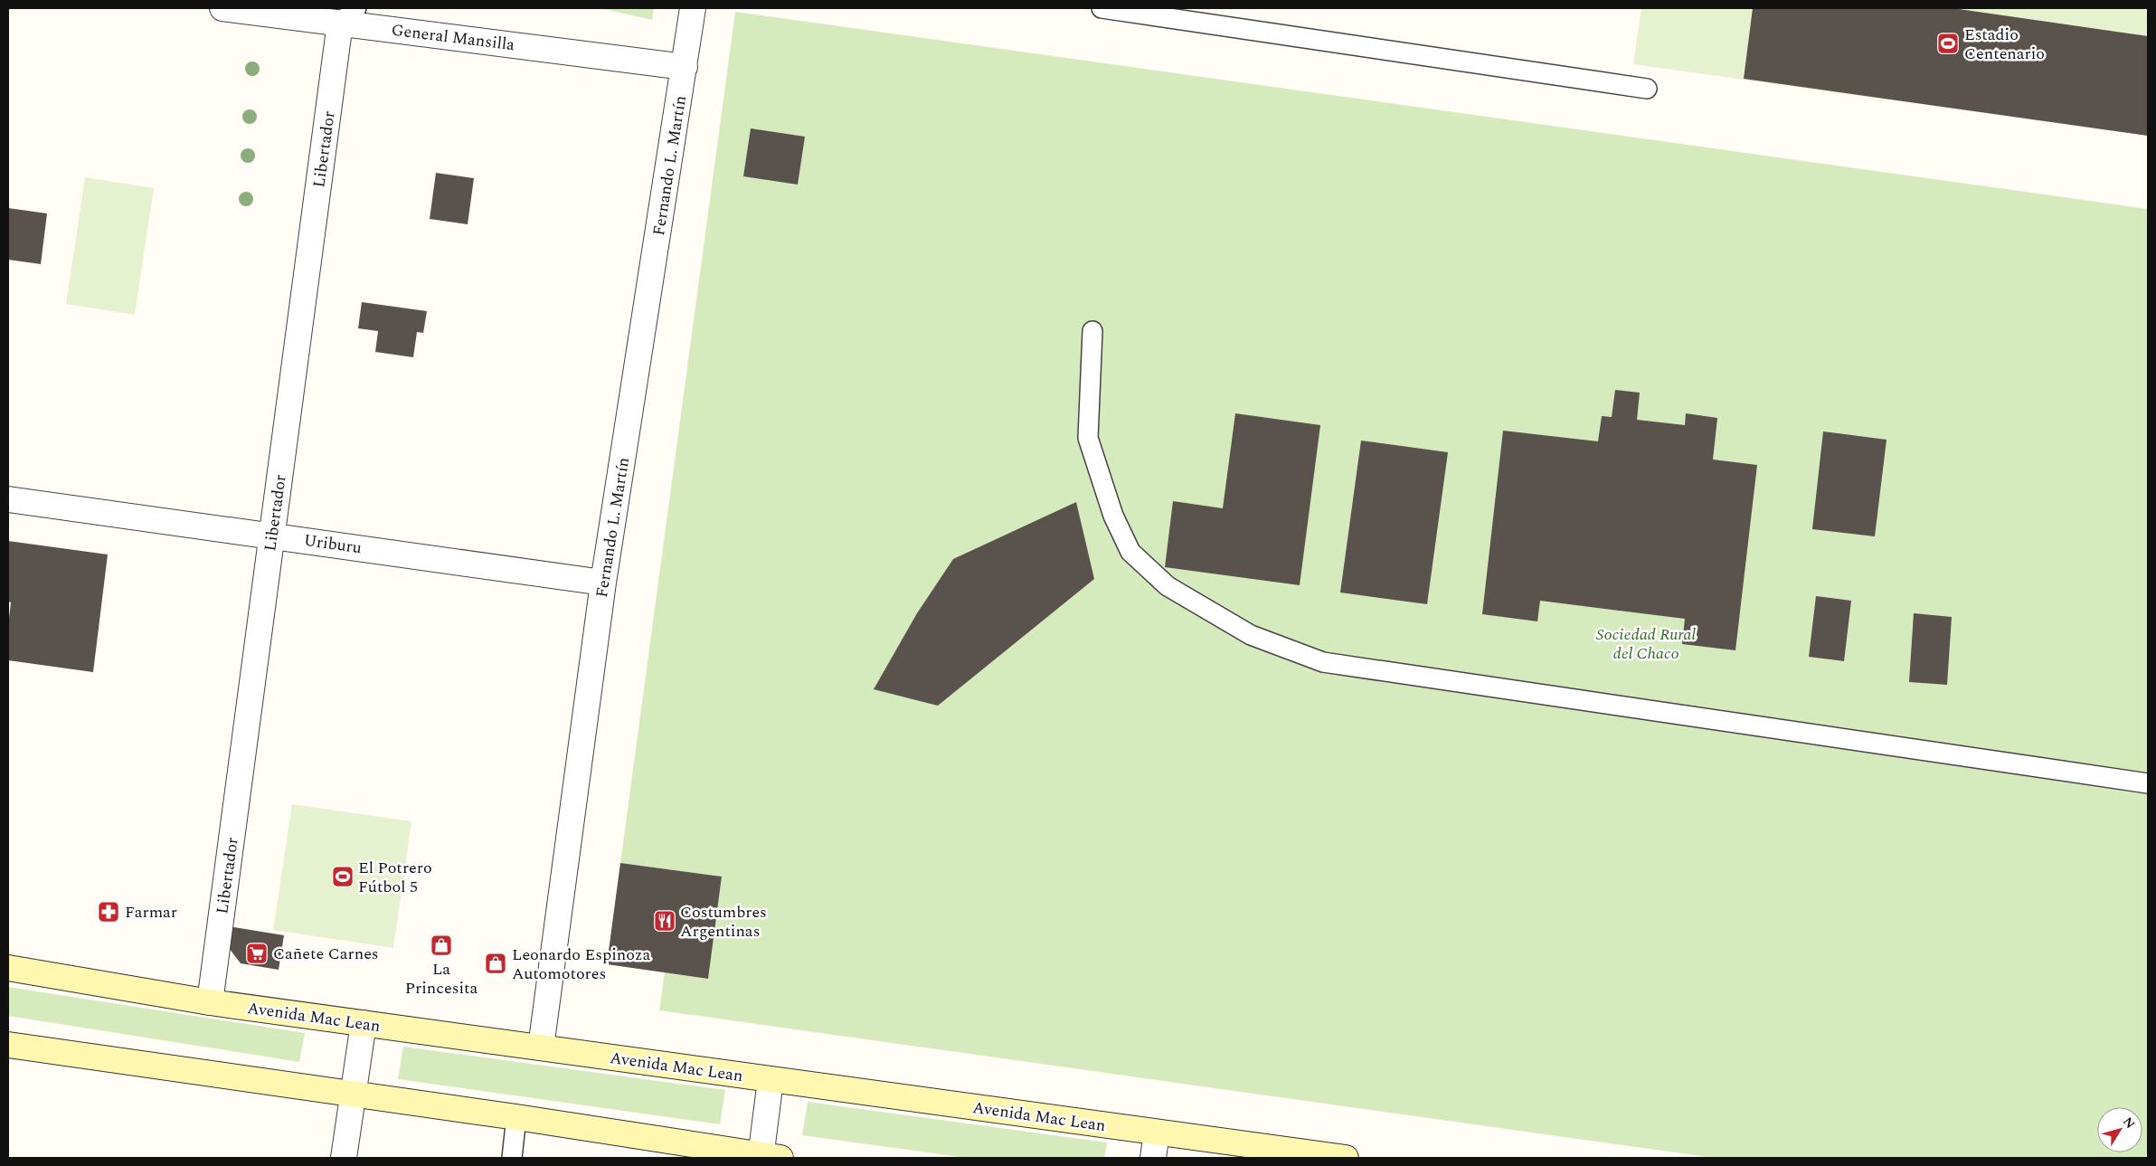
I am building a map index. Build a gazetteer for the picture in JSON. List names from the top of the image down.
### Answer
{
  "streets": {
    "main road": ["Avenida Mac Lean"],
    "street": [
      "General Mansilla",
      "Libertador",
      "Fernando L. Martín",
      "Uriburu"
    ]
  },
  "crossings": [
    ["General Mansilla", "Libertador"],
    ["General Mansilla", "Fernando L. Martín"],
    ["Libertador", "Uriburu"],
    ["Libertador", "Avenida Mac Lean"],
    ["Fernando L. Martín", "Uriburu"],
    ["Fernando L. Martín", "Avenida Mac Lean"]
  ],
  "parks": ["Sociedad Rural del Chaco"],
  "places": {
    "sports": ["Estadio Centenario", "El Potrero Fútbol 5"],
    "pharmacy": ["Farmar"],
    "restaurant": ["Costumbres Argentinas"],
    "shop": ["La Princesita", "Leonardo Espinoza Automotores"],
    "supermarket": ["Cañete Carnes"]
  },
  "north": "top right"
}
